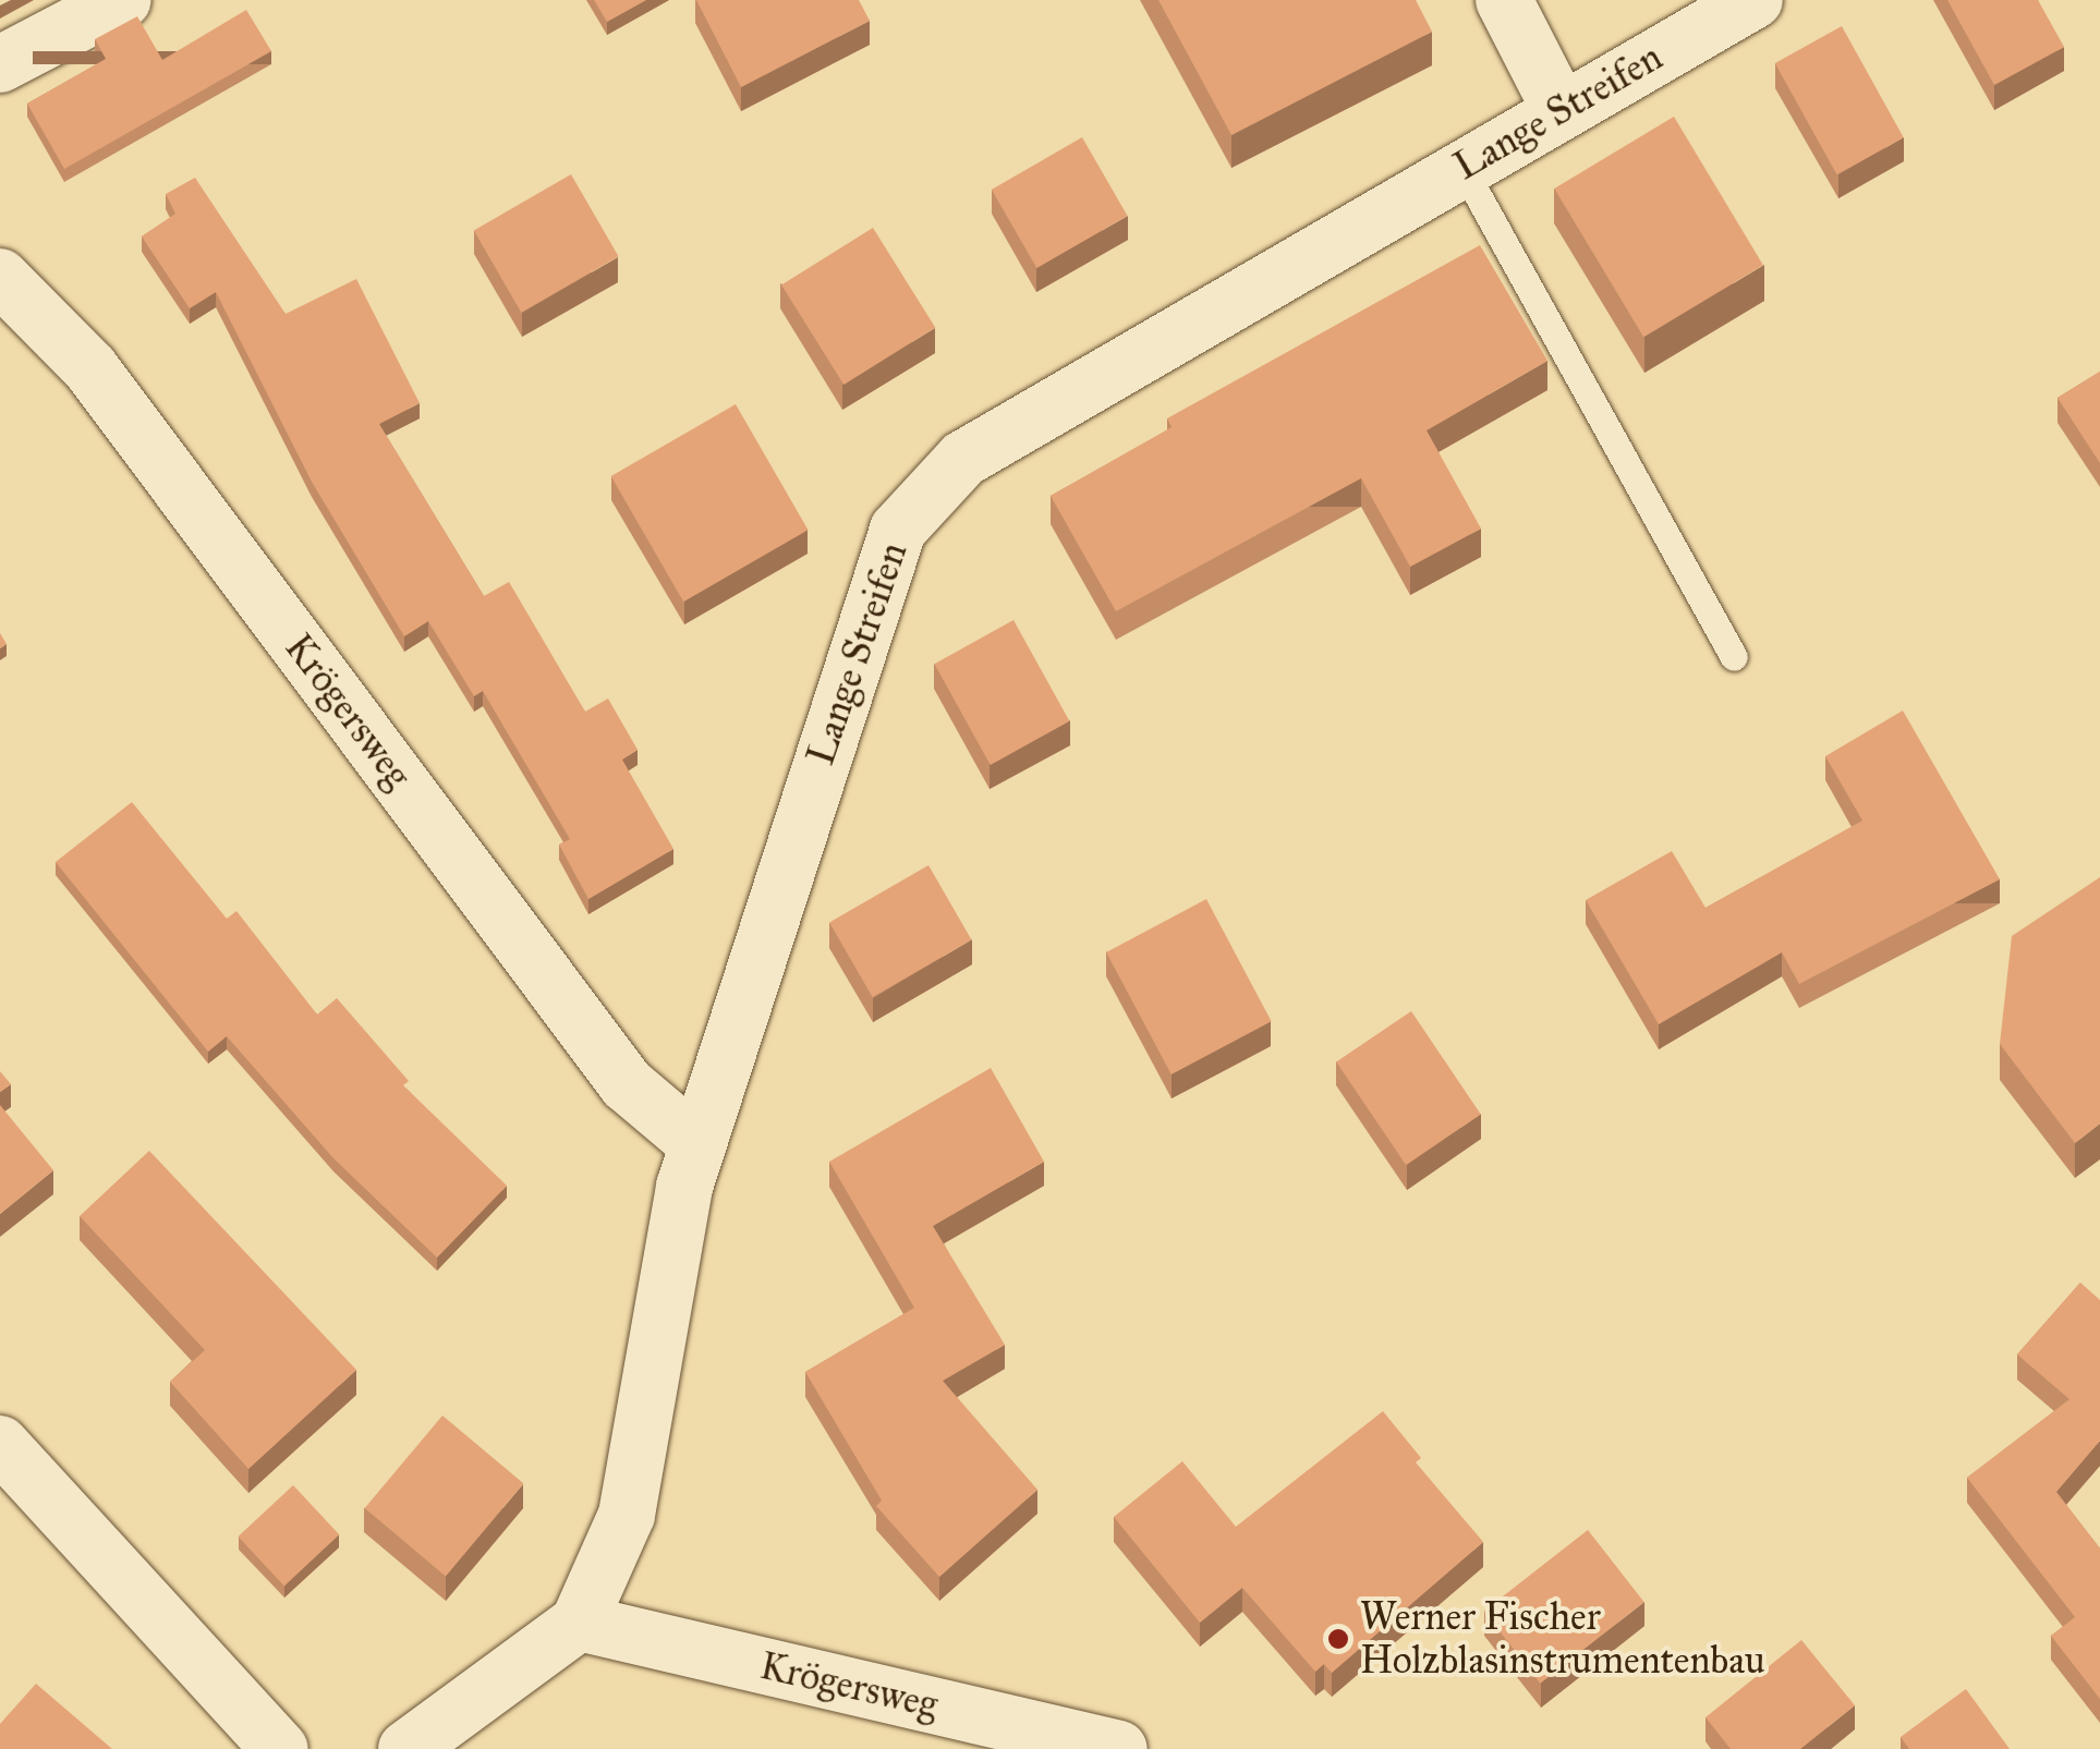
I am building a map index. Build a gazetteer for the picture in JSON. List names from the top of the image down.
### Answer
{
  "streets": {
    "street": ["Lange Streifen", "Krögersweg"]
  },
  "crossings": [
    ["Lange Streifen", "Krögersweg"]
  ],
  "places": ["Werner Fischer Holzblasinstrumentenbau"]
}
